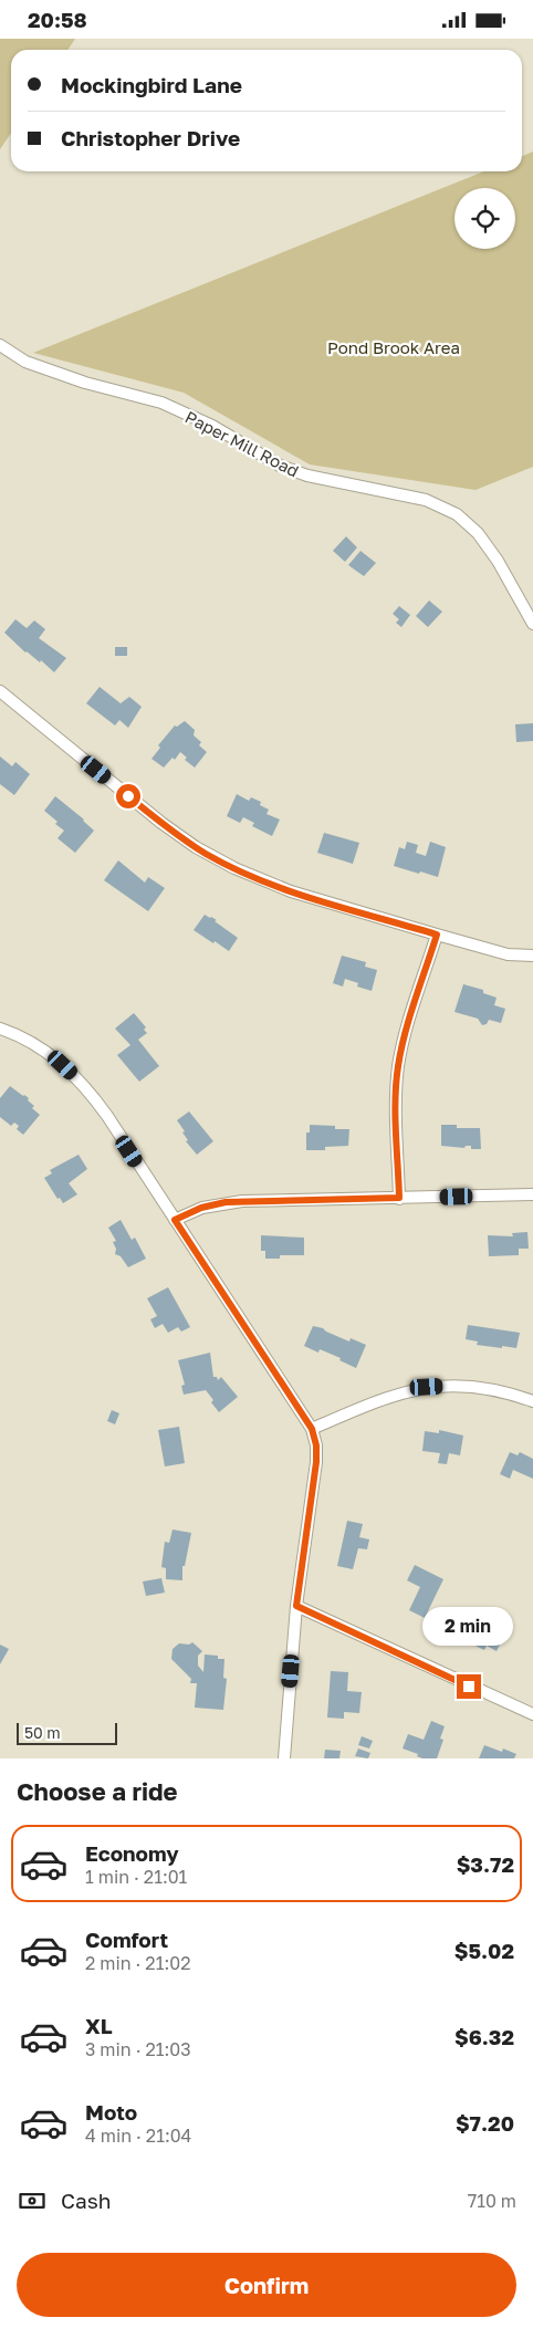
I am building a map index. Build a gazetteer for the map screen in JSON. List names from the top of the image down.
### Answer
{
  "streets": {
    "street": ["Paper Mill Road"]
  },
  "parks": ["Pond Brook Area"],
  "scale_bar": "50 m",
  "page": {
    "status": "20:58",
    "banner": ["Mockingbird Lane", "Christopher Drive"],
    "bubble": "2 min",
    "scale": "50 m",
    "heading": "Choose a ride",
    "list": [
      {
        "name": "Economy",
        "note": "1 min · 21:01",
        "value": "$3.72"
      },
      {
        "name": "Comfort",
        "note": "2 min · 21:02",
        "value": "$5.02"
      },
      {
        "name": "XL",
        "note": "3 min · 21:03",
        "value": "$6.32"
      },
      {
        "name": "Moto",
        "note": "4 min · 21:04",
        "value": "$7.20"
      }
    ],
    "pay": ["Cash", "710 m"],
    "buttons": "Confirm"
  }
}
